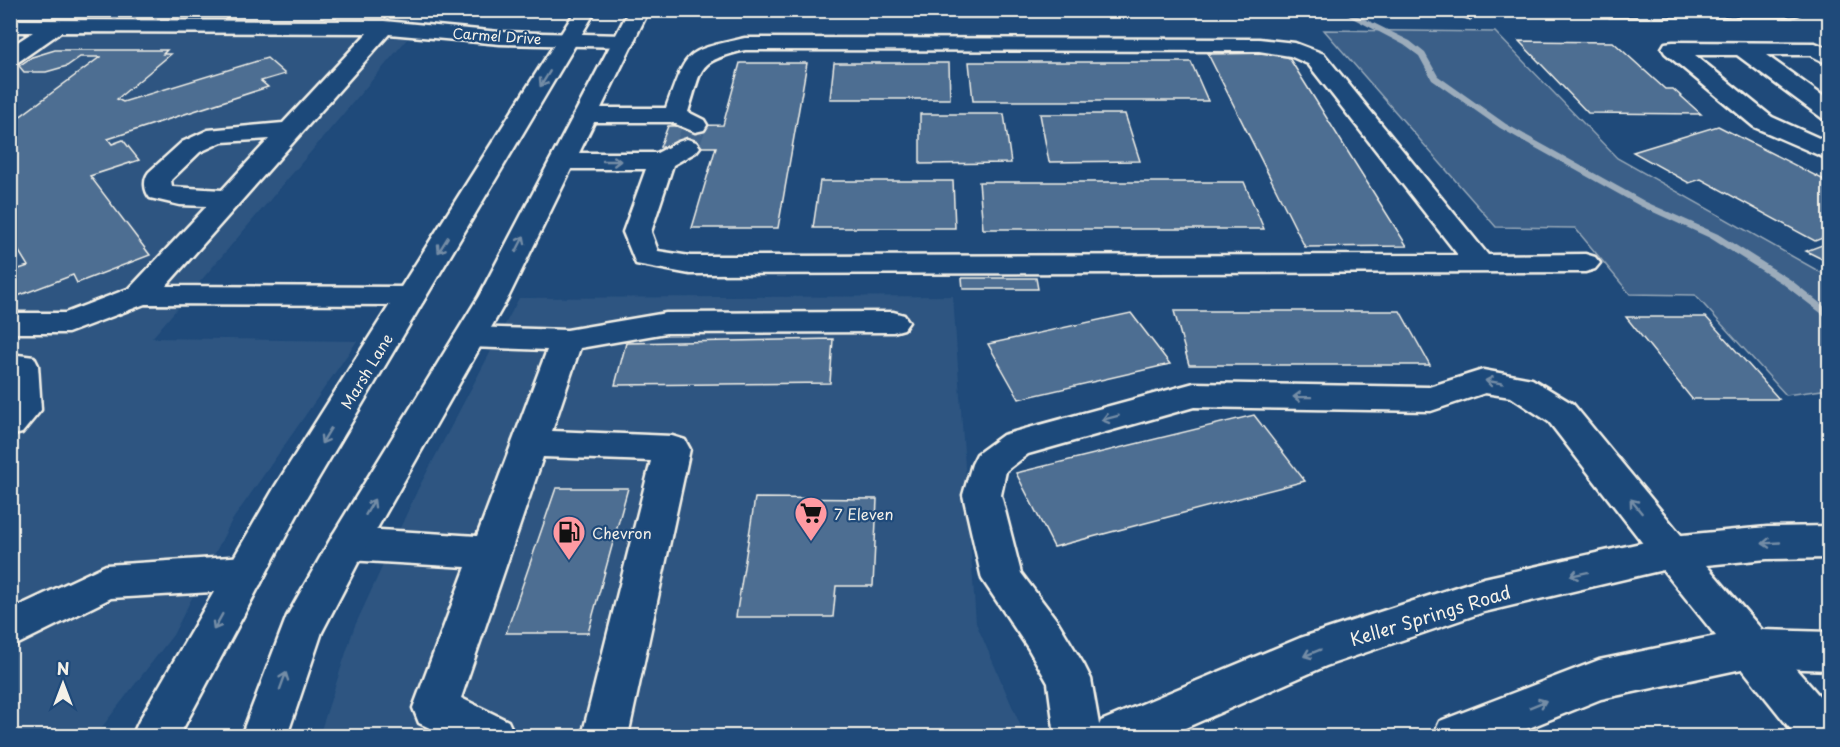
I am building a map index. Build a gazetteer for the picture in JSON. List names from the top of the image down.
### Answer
{
  "streets": {
    "main road": ["Carmel Drive", "Marsh Lane", "Keller Springs Road"]
  },
  "crossings": [
    ["Carmel Drive", "Marsh Lane"]
  ],
  "places": {
    "supermarket": ["7 Eleven"],
    "fuel station": ["Chevron"]
  },
  "north": "top"
}
